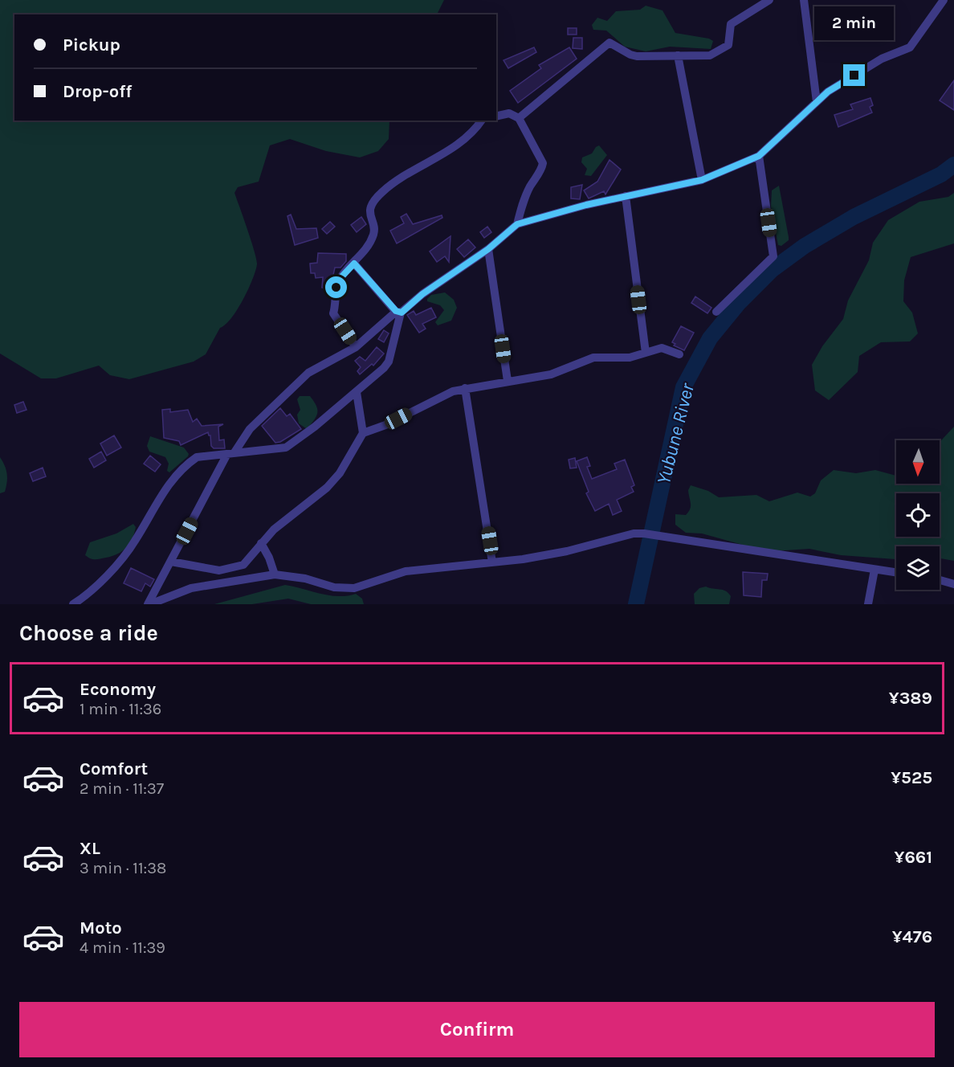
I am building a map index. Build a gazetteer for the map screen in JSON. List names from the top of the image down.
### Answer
{
  "water": ["Yubune River"],
  "north": "bottom",
  "page": {
    "bubble": "2 min",
    "banner": ["Pickup", "Drop-off"],
    "heading": "Choose a ride",
    "list": [
      {
        "name": "Economy",
        "note": "1 min · 11:36",
        "value": "¥389"
      },
      {
        "name": "Comfort",
        "note": "2 min · 11:37",
        "value": "¥525"
      },
      {
        "name": "XL",
        "note": "3 min · 11:38",
        "value": "¥661"
      },
      {
        "name": "Moto",
        "note": "4 min · 11:39",
        "value": "¥476"
      }
    ],
    "buttons": "Confirm"
  }
}
